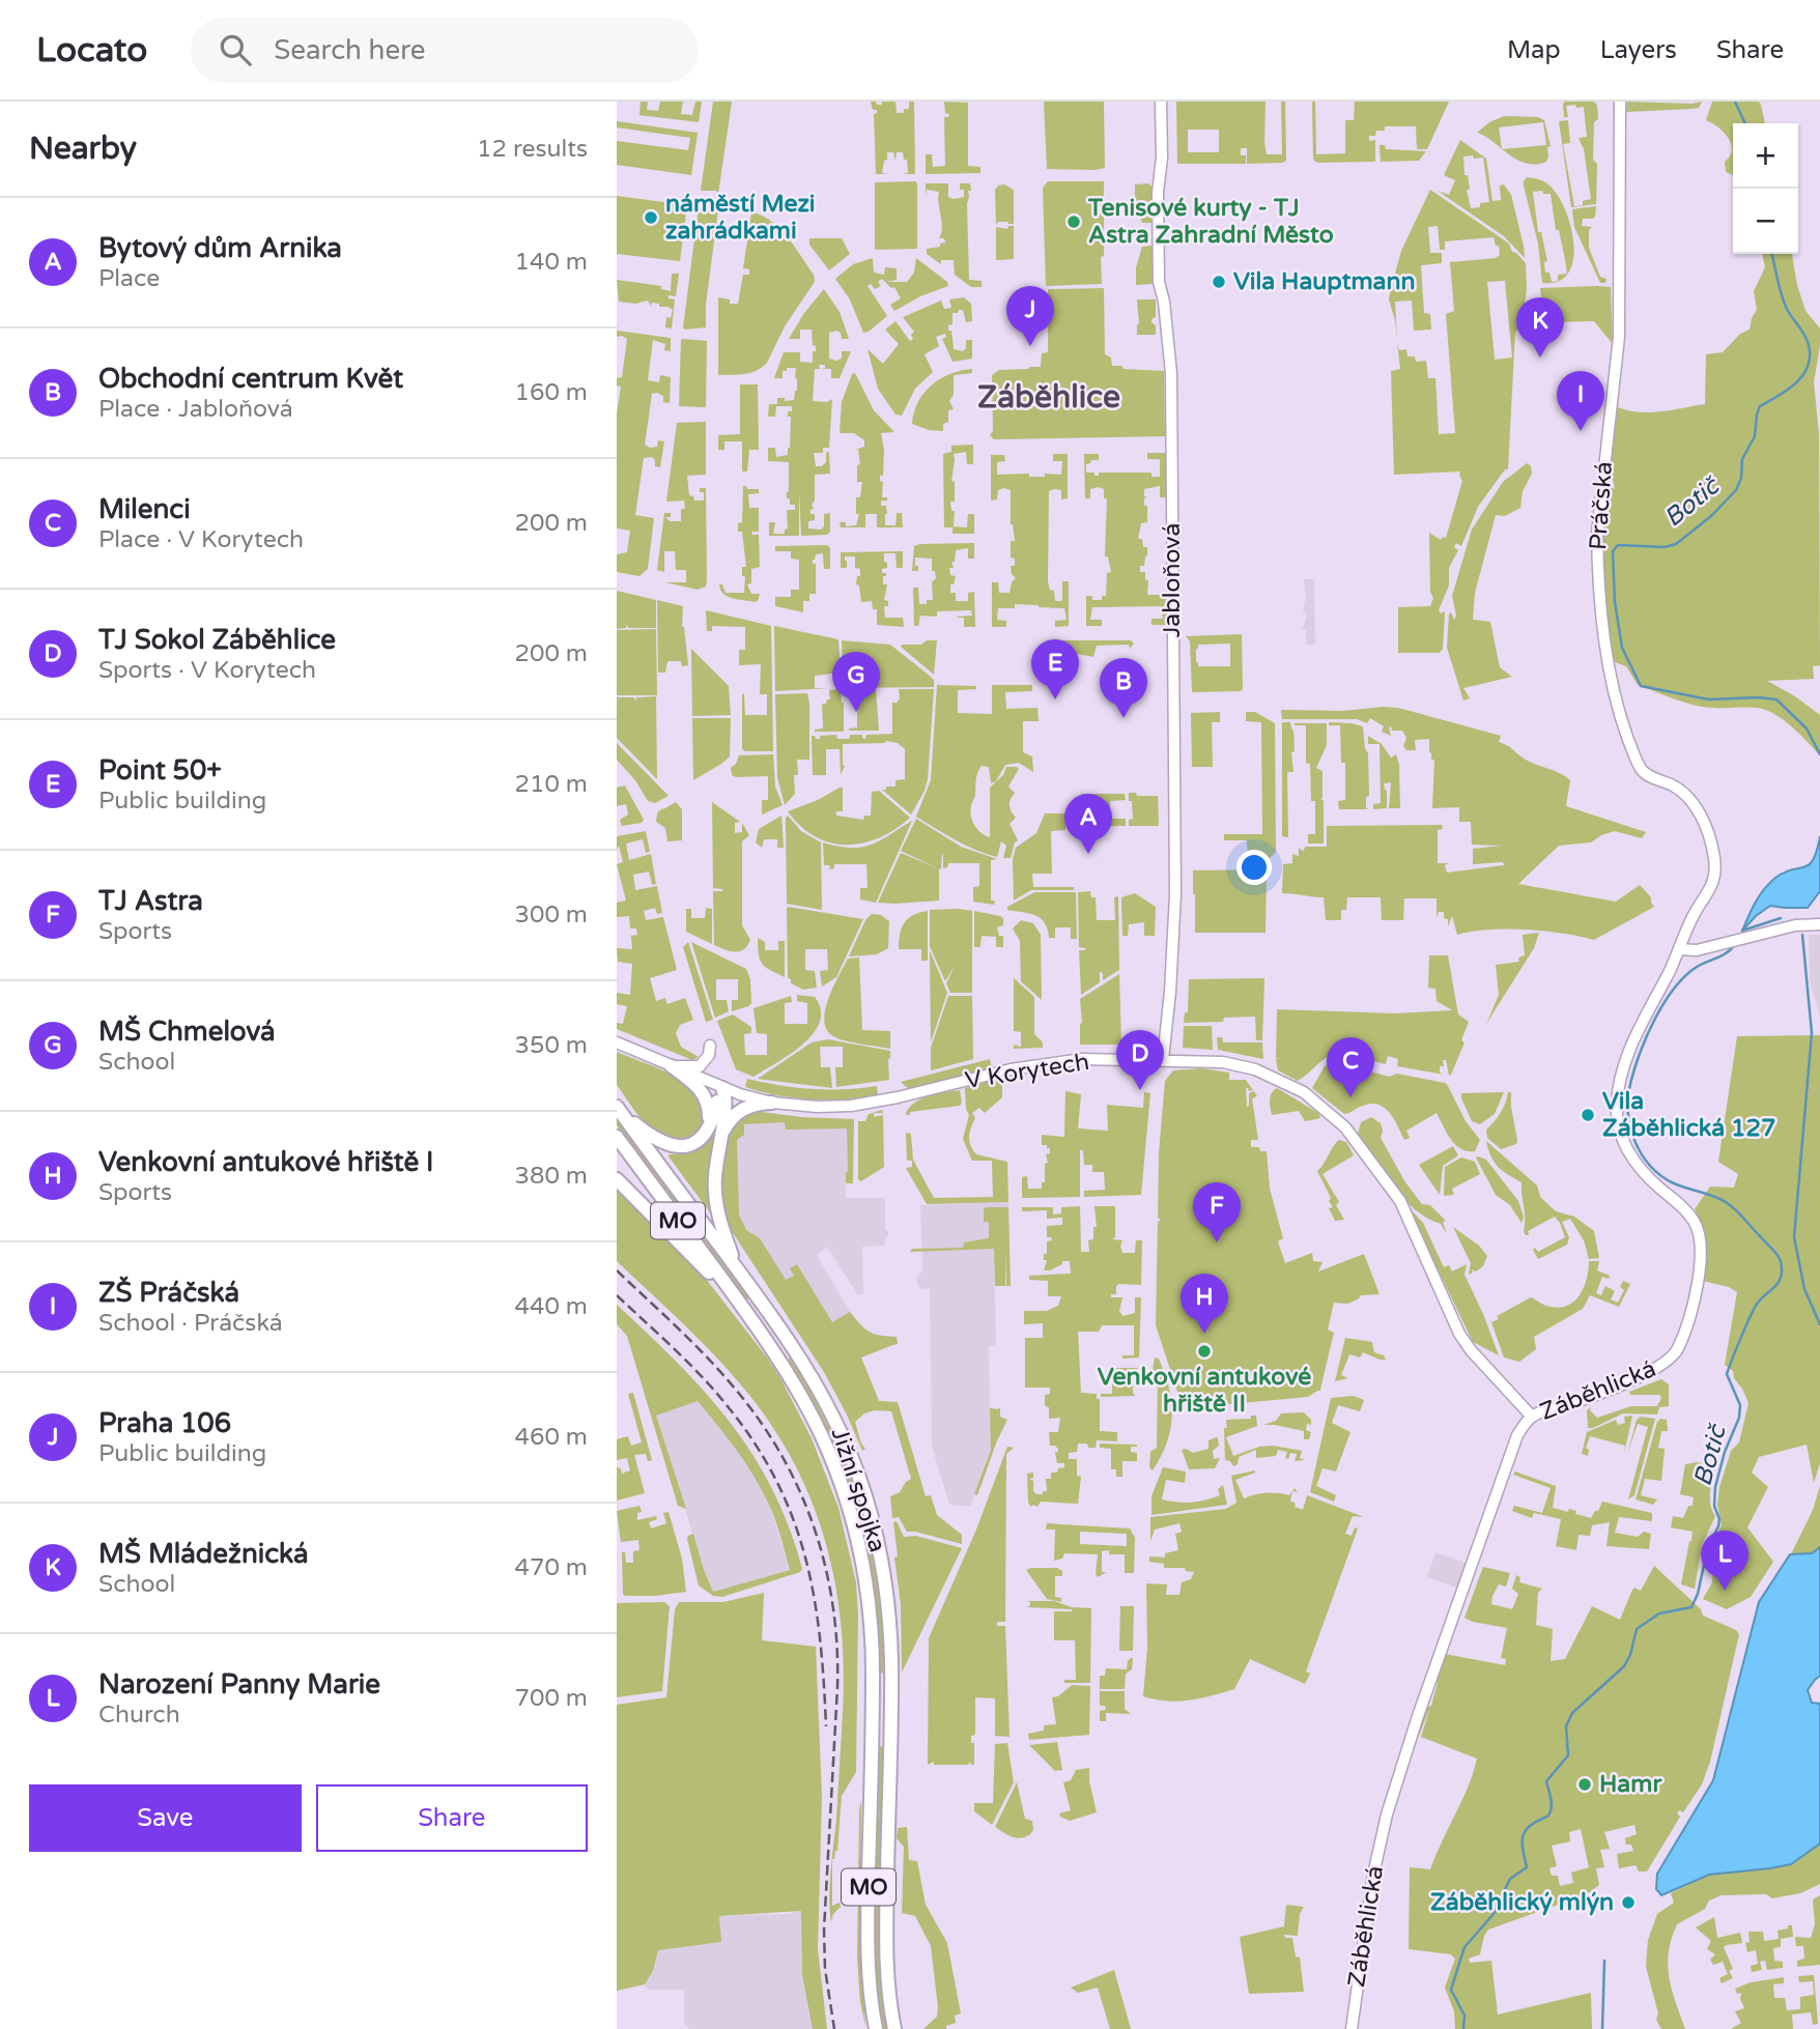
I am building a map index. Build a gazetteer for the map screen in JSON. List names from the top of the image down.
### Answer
{
  "streets": {
    "highway": ["MO", "Jižní spojka"],
    "street": [
      "Práčská",
      "Jabloňová",
      "V Korytech",
      "Záběhlická"
    ]
  },
  "crossings": [
    ["Práčská", "Záběhlická"],
    ["Jabloňová", "V Korytech"],
    ["V Korytech", "Záběhlická"]
  ],
  "districts": ["Záběhlice"],
  "water": ["Botič"],
  "places": [
    "náměstí Mezi zahrádkami",
    "Tenisové kurty - TJ Astra Zahradní Město",
    "Vila Hauptmann",
    "Vila Záběhlická 127",
    "Venkovní antukové hřiště II",
    "Hamr",
    "Záběhlický mlýn"
  ],
  "page": {
    "header": "Locato",
    "search": "Search here",
    "nav": ["Map", "Layers", "Share"],
    "heading": ["Nearby", "12 results"],
    "map_buttons": ["+", "−"],
    "list": [
      {
        "mark": "A",
        "name": "Bytový dům Arnika",
        "note": "Place",
        "value": "140 m"
      },
      {
        "mark": "B",
        "name": "Obchodní centrum Květ",
        "note": "Place · Jabloňová",
        "value": "160 m"
      },
      {
        "mark": "C",
        "name": "Milenci",
        "note": "Place · V Korytech",
        "value": "200 m"
      },
      {
        "mark": "D",
        "name": "TJ Sokol Záběhlice",
        "note": "Sports · V Korytech",
        "value": "200 m"
      },
      {
        "mark": "E",
        "name": "Point 50+",
        "note": "Public building",
        "value": "210 m"
      },
      {
        "mark": "F",
        "name": "TJ Astra",
        "note": "Sports",
        "value": "300 m"
      },
      {
        "mark": "G",
        "name": "MŠ Chmelová",
        "note": "School",
        "value": "350 m"
      },
      {
        "mark": "H",
        "name": "Venkovní antukové hřiště I",
        "note": "Sports",
        "value": "380 m"
      },
      {
        "mark": "I",
        "name": "ZŠ Práčská",
        "note": "School · Práčská",
        "value": "440 m"
      },
      {
        "mark": "J",
        "name": "Praha 106",
        "note": "Public building",
        "value": "460 m"
      },
      {
        "mark": "K",
        "name": "MŠ Mládežnická",
        "note": "School",
        "value": "470 m"
      },
      {
        "mark": "L",
        "name": "Narození Panny Marie",
        "note": "Church",
        "value": "700 m"
      }
    ],
    "pins": [
      "J",
      "K",
      "I",
      "E",
      "G",
      "B",
      "A",
      "D",
      "C",
      "F",
      "H",
      "L"
    ],
    "buttons": ["Save", "Share"]
  }
}
